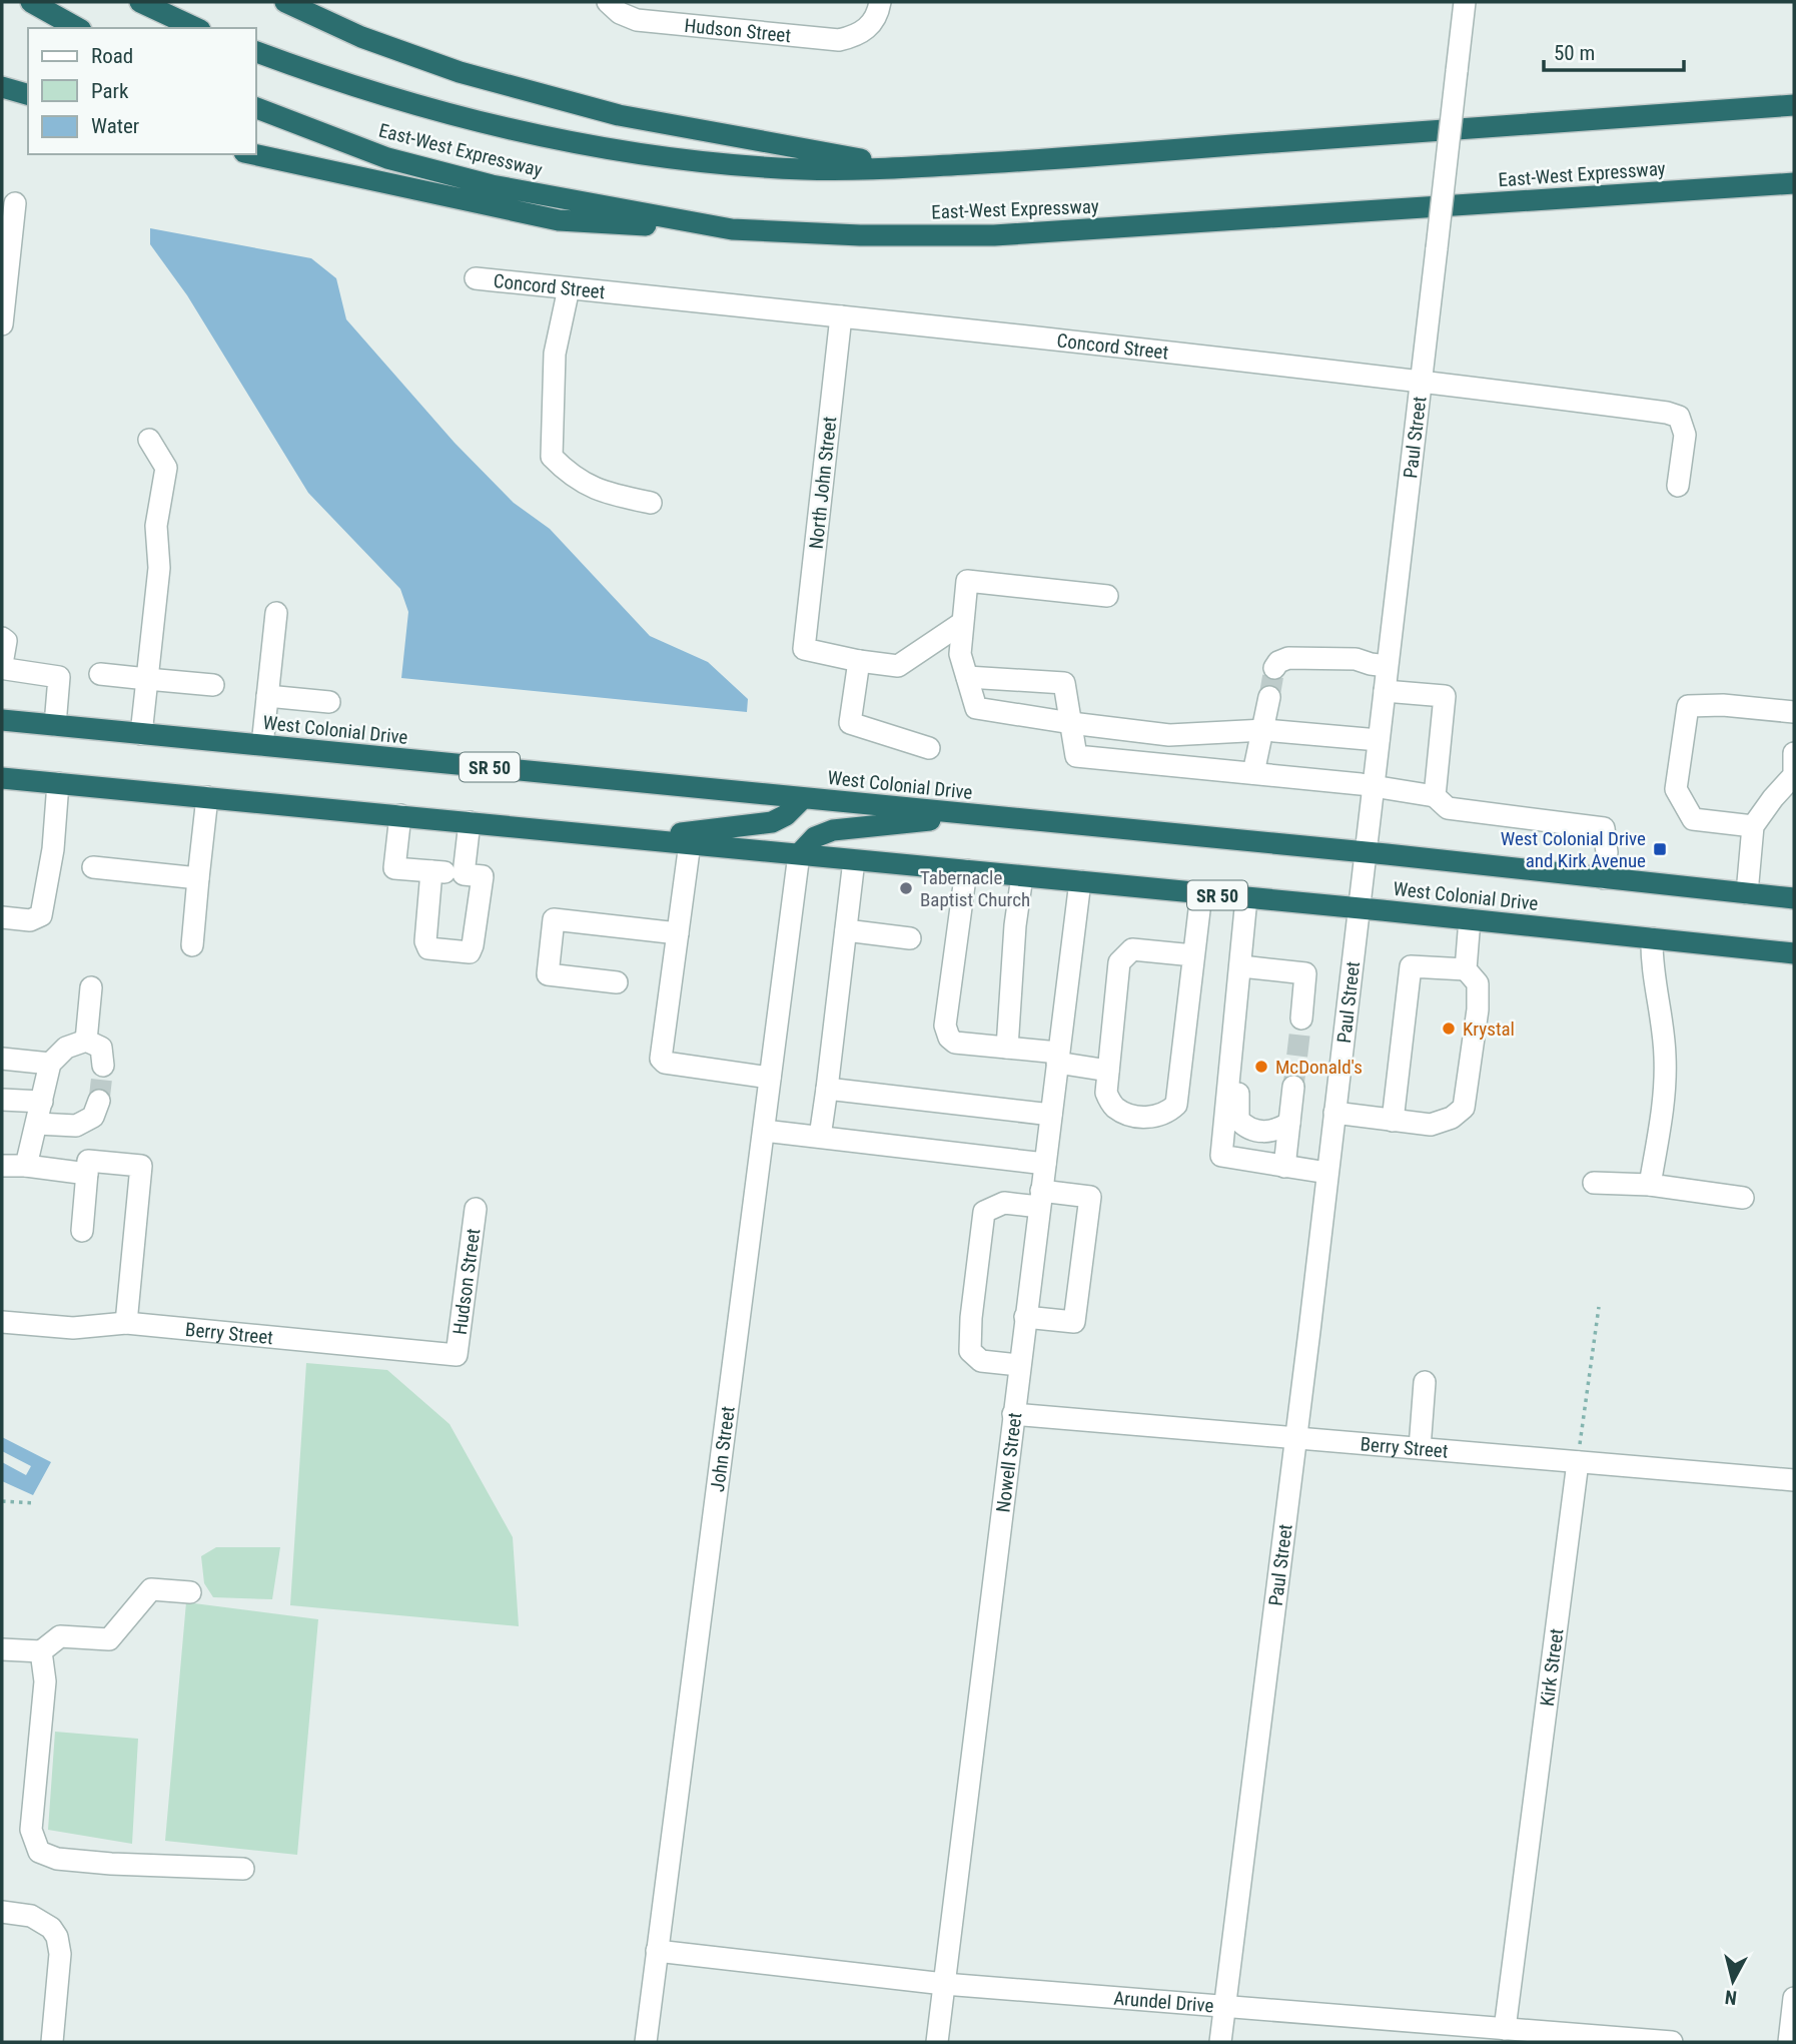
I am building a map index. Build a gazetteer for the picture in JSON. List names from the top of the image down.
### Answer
{
  "streets": {
    "highway": ["East-West Expressway", "West Colonial Drive", "SR 50"],
    "street": [
      "Hudson Street",
      "Concord Street",
      "Paul Street",
      "North John Street",
      "Berry Street",
      "John Street",
      "Nowell Street",
      "Kirk Street",
      "Arundel Drive"
    ]
  },
  "crossings": [
    ["Hudson Street", "Berry Street"],
    ["Concord Street", "Paul Street"],
    ["Concord Street", "North John Street"],
    ["Paul Street", "West Colonial Drive"],
    ["Paul Street", "Berry Street"],
    ["Paul Street", "Arundel Drive"],
    ["West Colonial Drive", "John Street"],
    ["West Colonial Drive", "Nowell Street"],
    ["Berry Street", "Nowell Street"],
    ["Berry Street", "Kirk Street"],
    ["John Street", "Arundel Drive"],
    ["Nowell Street", "Arundel Drive"],
    ["Kirk Street", "Arundel Drive"]
  ],
  "places": {
    "transit": ["West Colonial Drive and Kirk Avenue"],
    "other": ["Tabernacle Baptist Church", "Krystal", "McDonald's"]
  },
  "legend": ["Road", "Park", "Water"],
  "scale_bar": "50 m",
  "north": "bottom"
}
